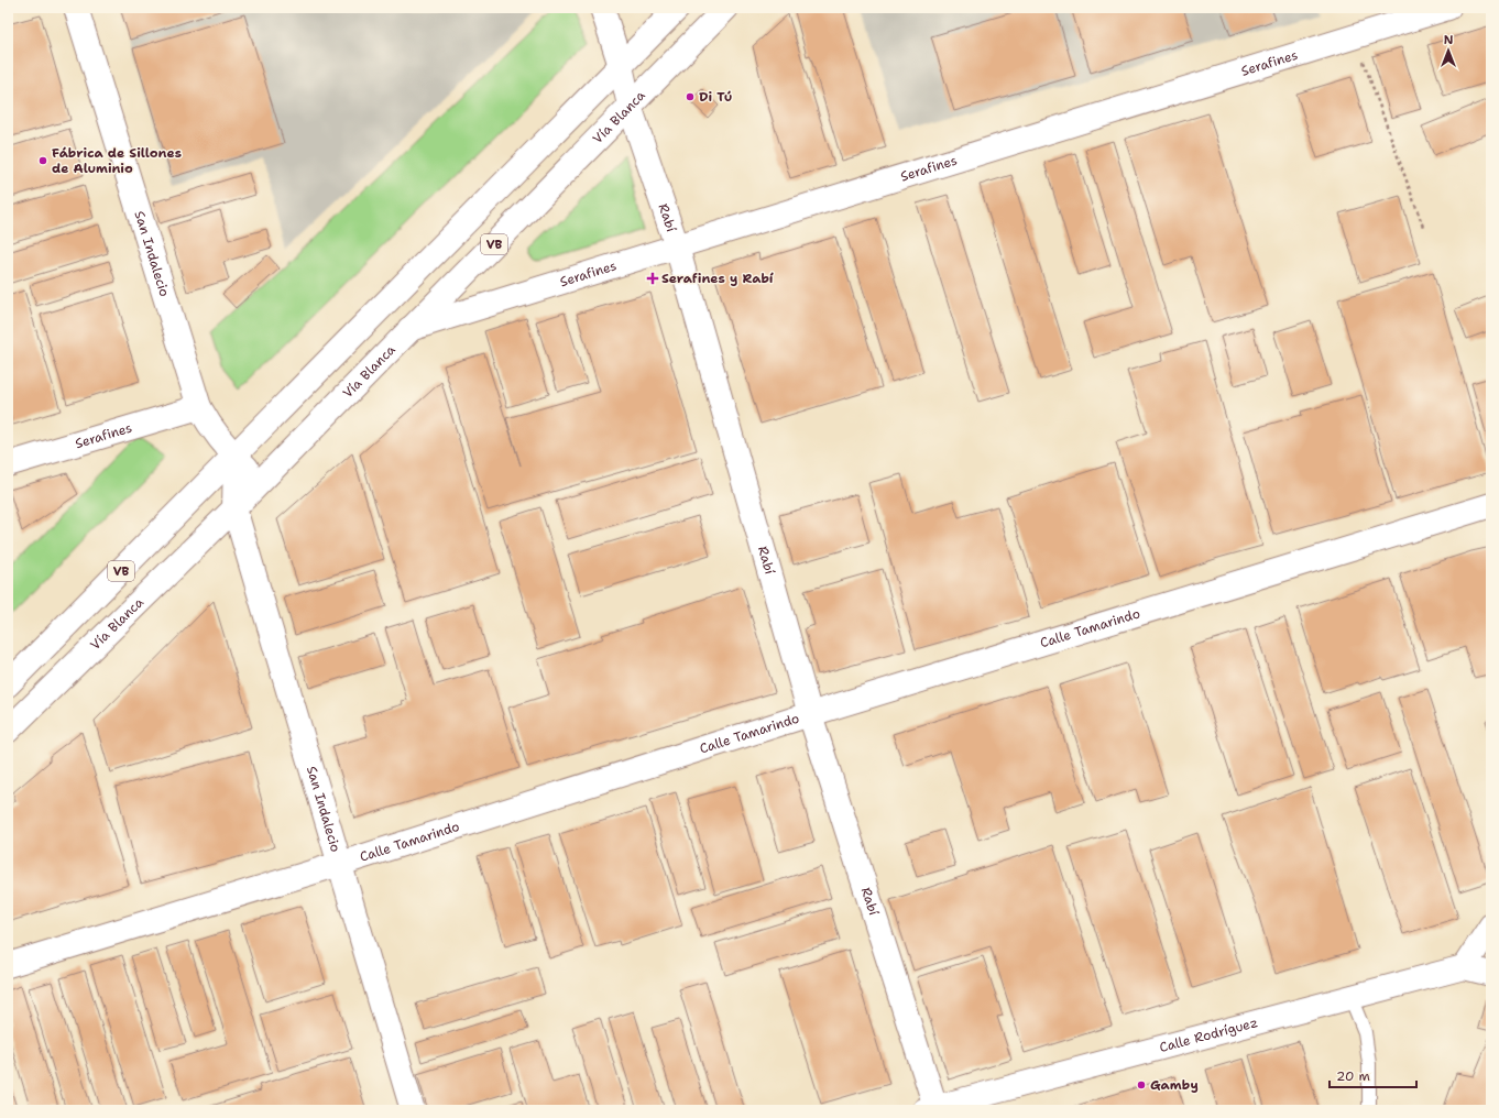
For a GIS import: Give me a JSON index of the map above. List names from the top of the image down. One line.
{"streets":{"street":["Serafines","Vía Blanca","Rabí","VB","San Indalecio","Calle Tamarindo","Calle Rodríguez"]},"crossings":[["Serafines","Vía Blanca"],["Serafines","Rabí"],["Serafines","San Indalecio"],["Vía Blanca","Rabí"],["Vía Blanca","San Indalecio"],["Rabí","VB"],["Rabí","Calle Tamarindo"],["Rabí","Calle Rodríguez"],["VB","San Indalecio"],["San Indalecio","Calle Tamarindo"]],"places":{"other":["Di Tú","Fábrica de Sillones de Aluminio","Gamby"],"health":["Serafines y Rabí"]},"scale_bar":"20 m","north":"top"}
